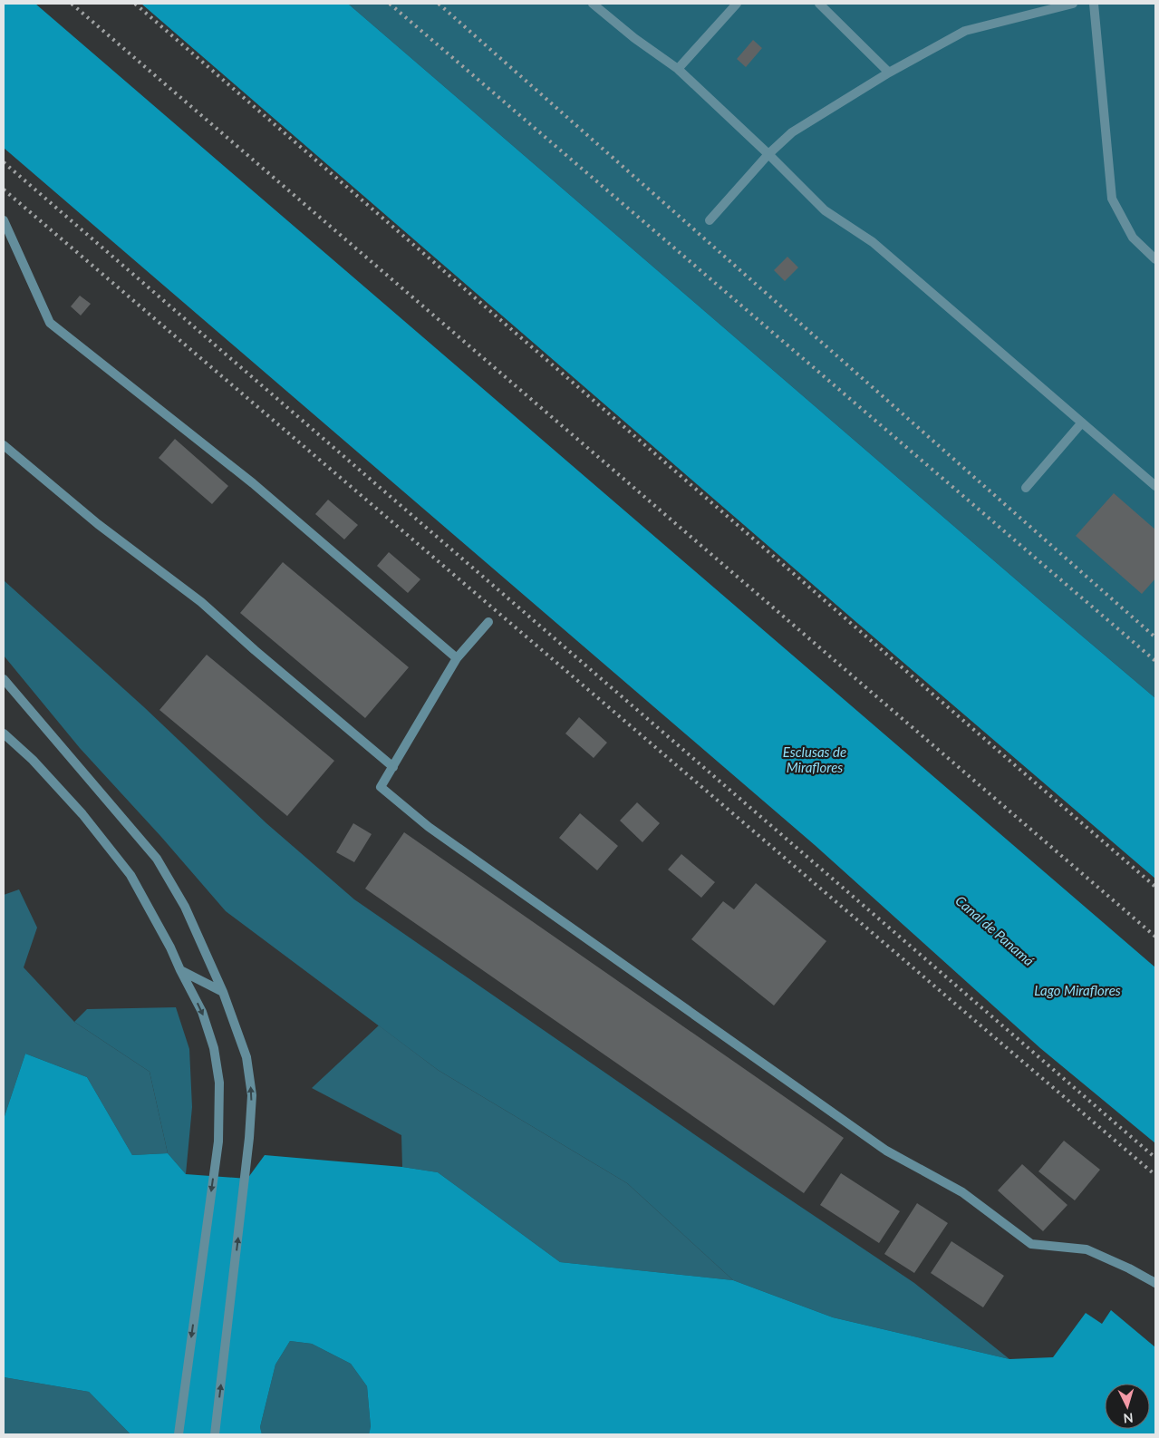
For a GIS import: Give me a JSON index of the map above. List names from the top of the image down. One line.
{"water":["Esclusas de Miraflores","Canal de Panamá","Lago Miraflores"],"north":"bottom"}
